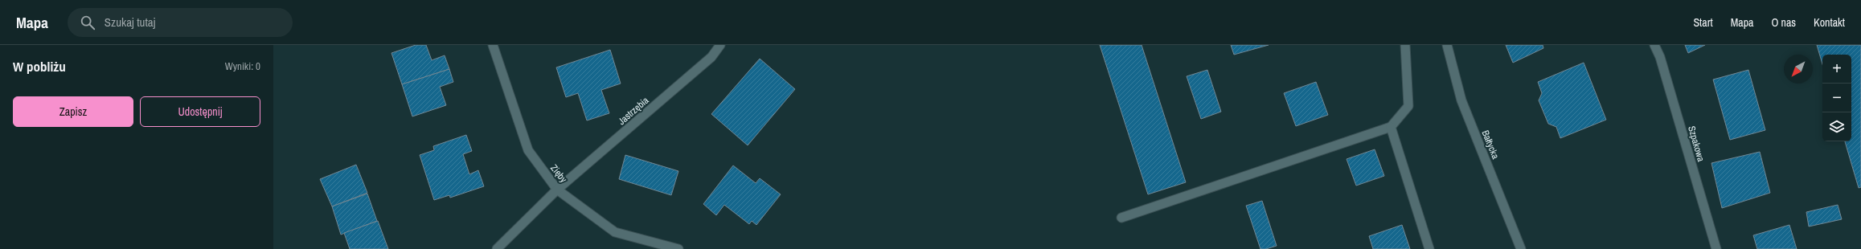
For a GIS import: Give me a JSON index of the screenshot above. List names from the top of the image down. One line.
{"streets":{"street":["Jastrzębia","Szpakowa","Bałtycka","Zięby"]},"crossings":[["Jastrzębia","Zięby"]],"north":"bottom left","page":{"header":"Mapa","search":"Szukaj tutaj","nav":["Start","Mapa","O nas","Kontakt"],"heading":["W pobliżu","Wyniki: 0"],"map_buttons":["+","−"],"buttons":["Zapisz","Udostępnij"]}}
